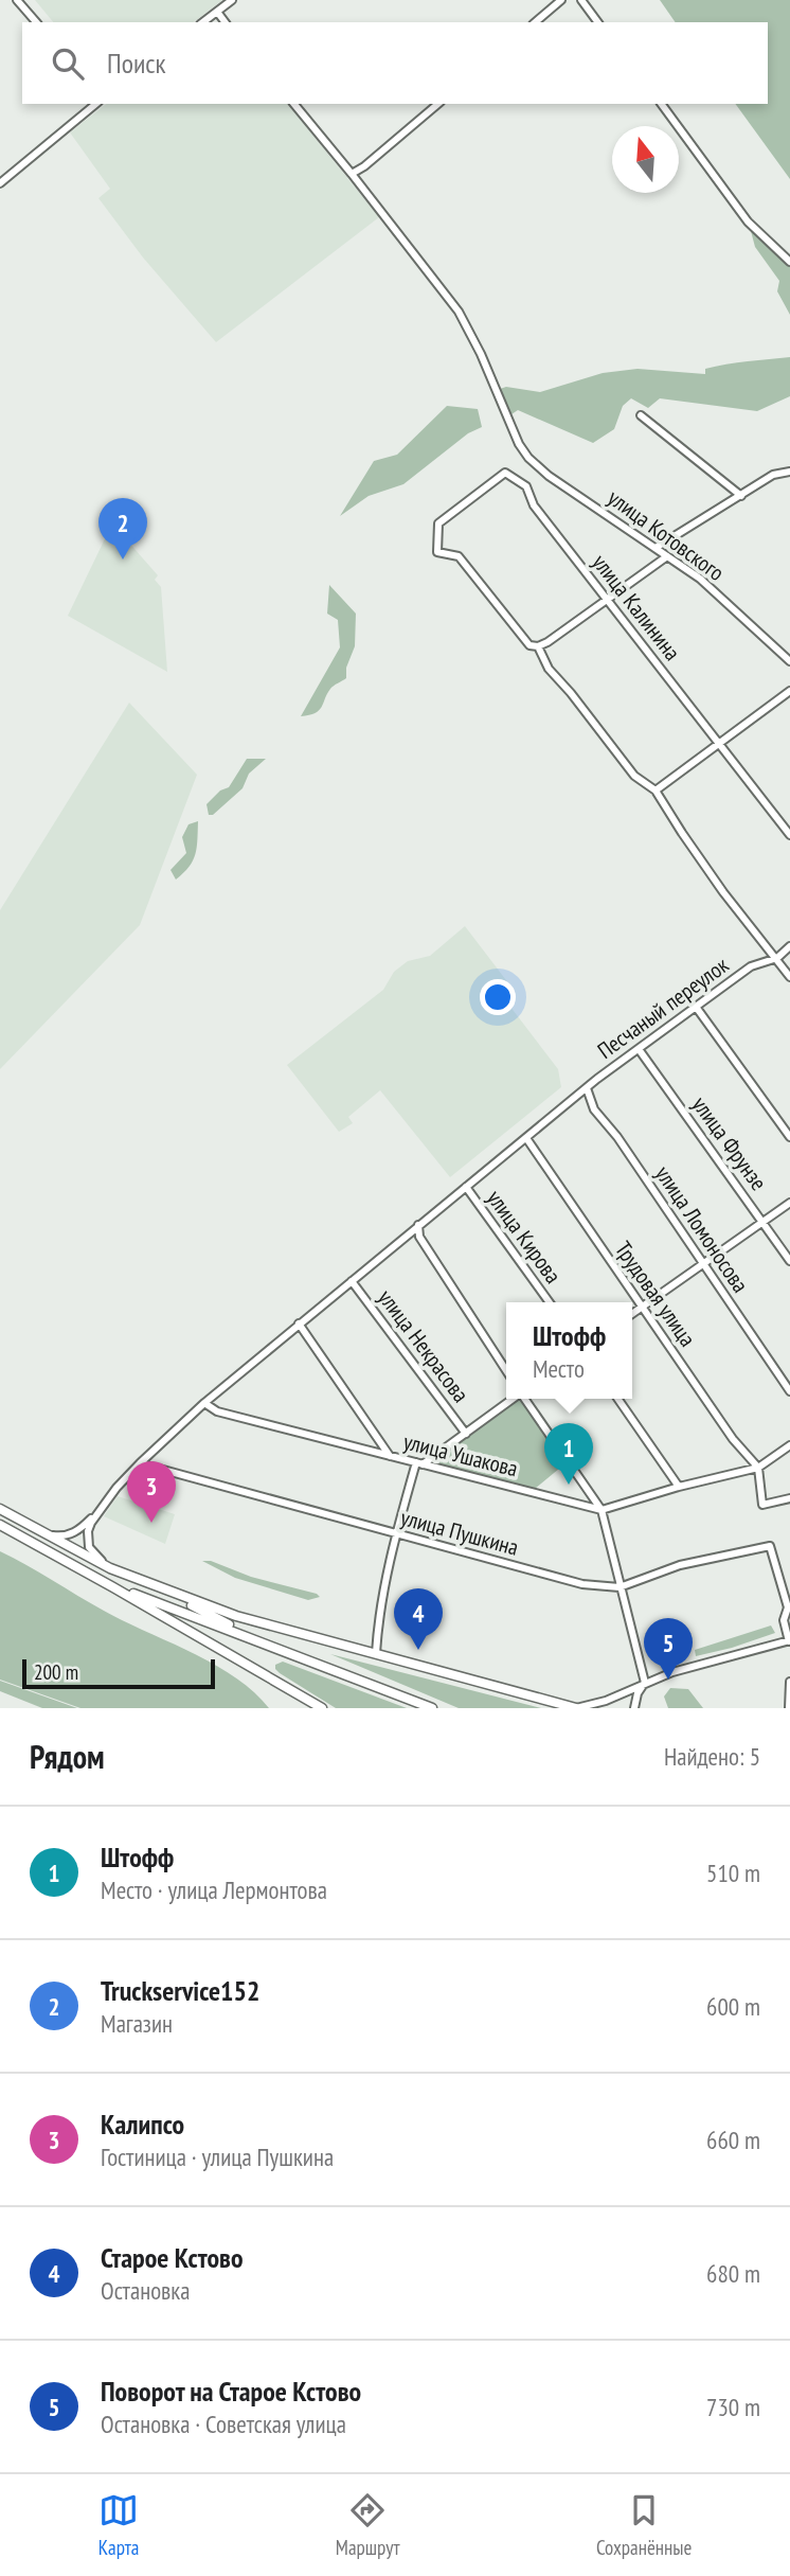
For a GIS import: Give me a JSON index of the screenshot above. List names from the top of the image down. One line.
{"streets":{"street":["улица Котовского","улица Калинина","Песчаный переулок","улица Фрунзе","улица Ломоносова","улица Кирова","Трудовая улица","улица Некрасова","улица Ушакова","улица Пушкина"]},"crossings":[["Песчаный переулок","улица Фрунзе"],["Песчаный переулок","улица Ломоносова"],["Песчаный переулок","улица Кирова"],["Песчаный переулок","Трудовая улица"],["Песчаный переулок","улица Некрасова"],["Песчаный переулок","улица Ушакова"],["Песчаный переулок","улица Пушкина"]],"scale_bar":"200 m","north":"top","page":{"search":"Поиск","pins":["2","1","3","4","5"],"popup":["Штофф","Место"],"scale":"200 m","heading":["Рядом","Найдено: 5"],"list":[{"mark":"1","name":"Штофф","note":"Место · улица Лермонтова","value":"510 m"},{"mark":"2","name":"Truckservice152","note":"Магазин","value":"600 m"},{"mark":"3","name":"Калипсо","note":"Гостиница · улица Пушкина","value":"660 m"},{"mark":"4","name":"Старое Кстово","note":"Остановка","value":"680 m"},{"mark":"5","name":"Поворот на Старое Кстово","note":"Остановка · Советская улица","value":"730 m"}],"nav":["Карта","Маршрут","Сохранённые"]}}
